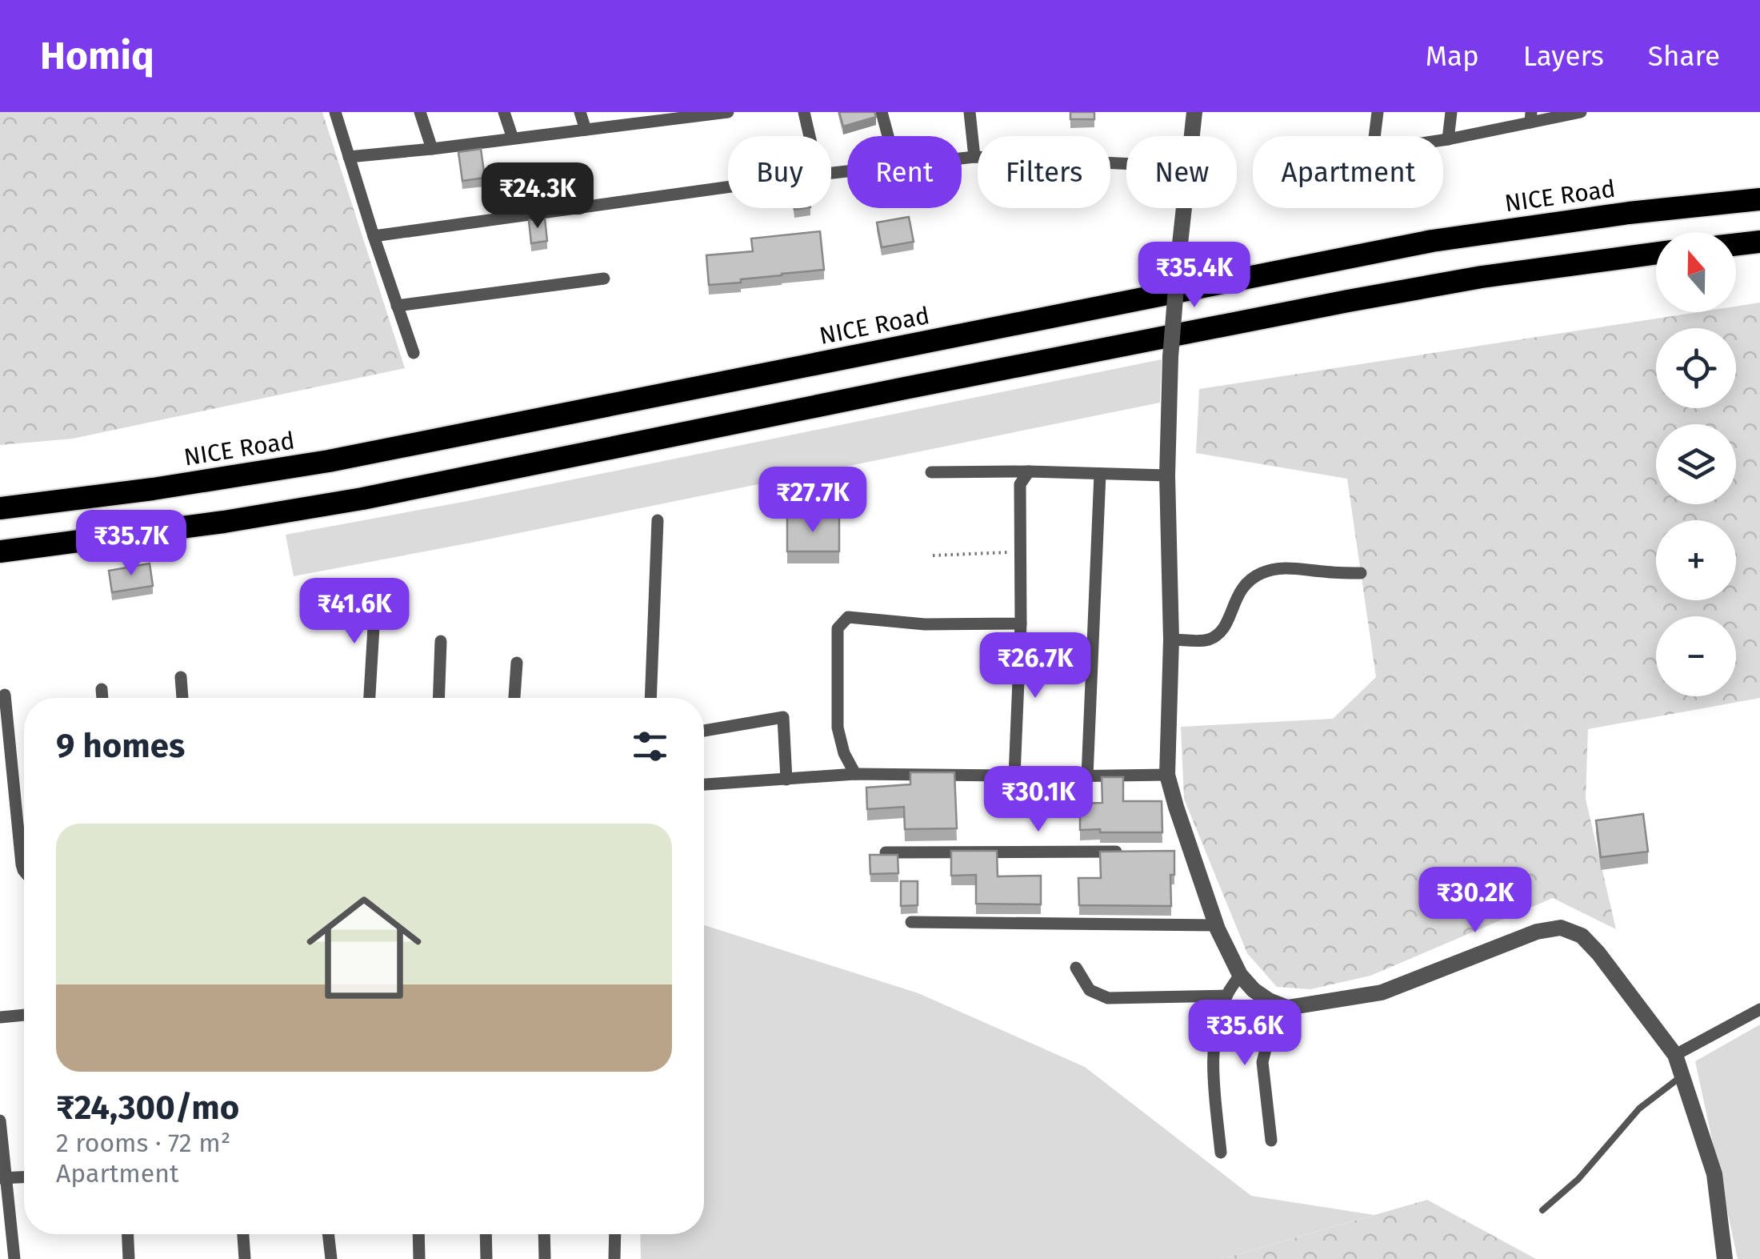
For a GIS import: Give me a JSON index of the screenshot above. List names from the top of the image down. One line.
{"streets":{"highway":["NICE Road"]},"north":"top","page":{"header":"Homiq","nav":["Map","Layers","Share"],"chip":["Buy","Rent","Filters","New","Apartment"],"price":["₹24.3K","₹35.4K","₹27.7K","₹35.7K","₹41.6K","₹26.7K","₹30.1K","₹30.2K","₹35.6K"],"map_buttons":["+","−"],"heading":"9 homes","list":[{"name":"₹24,300/mo","note":"2 rooms · 72 m² · Apartment"}]}}
